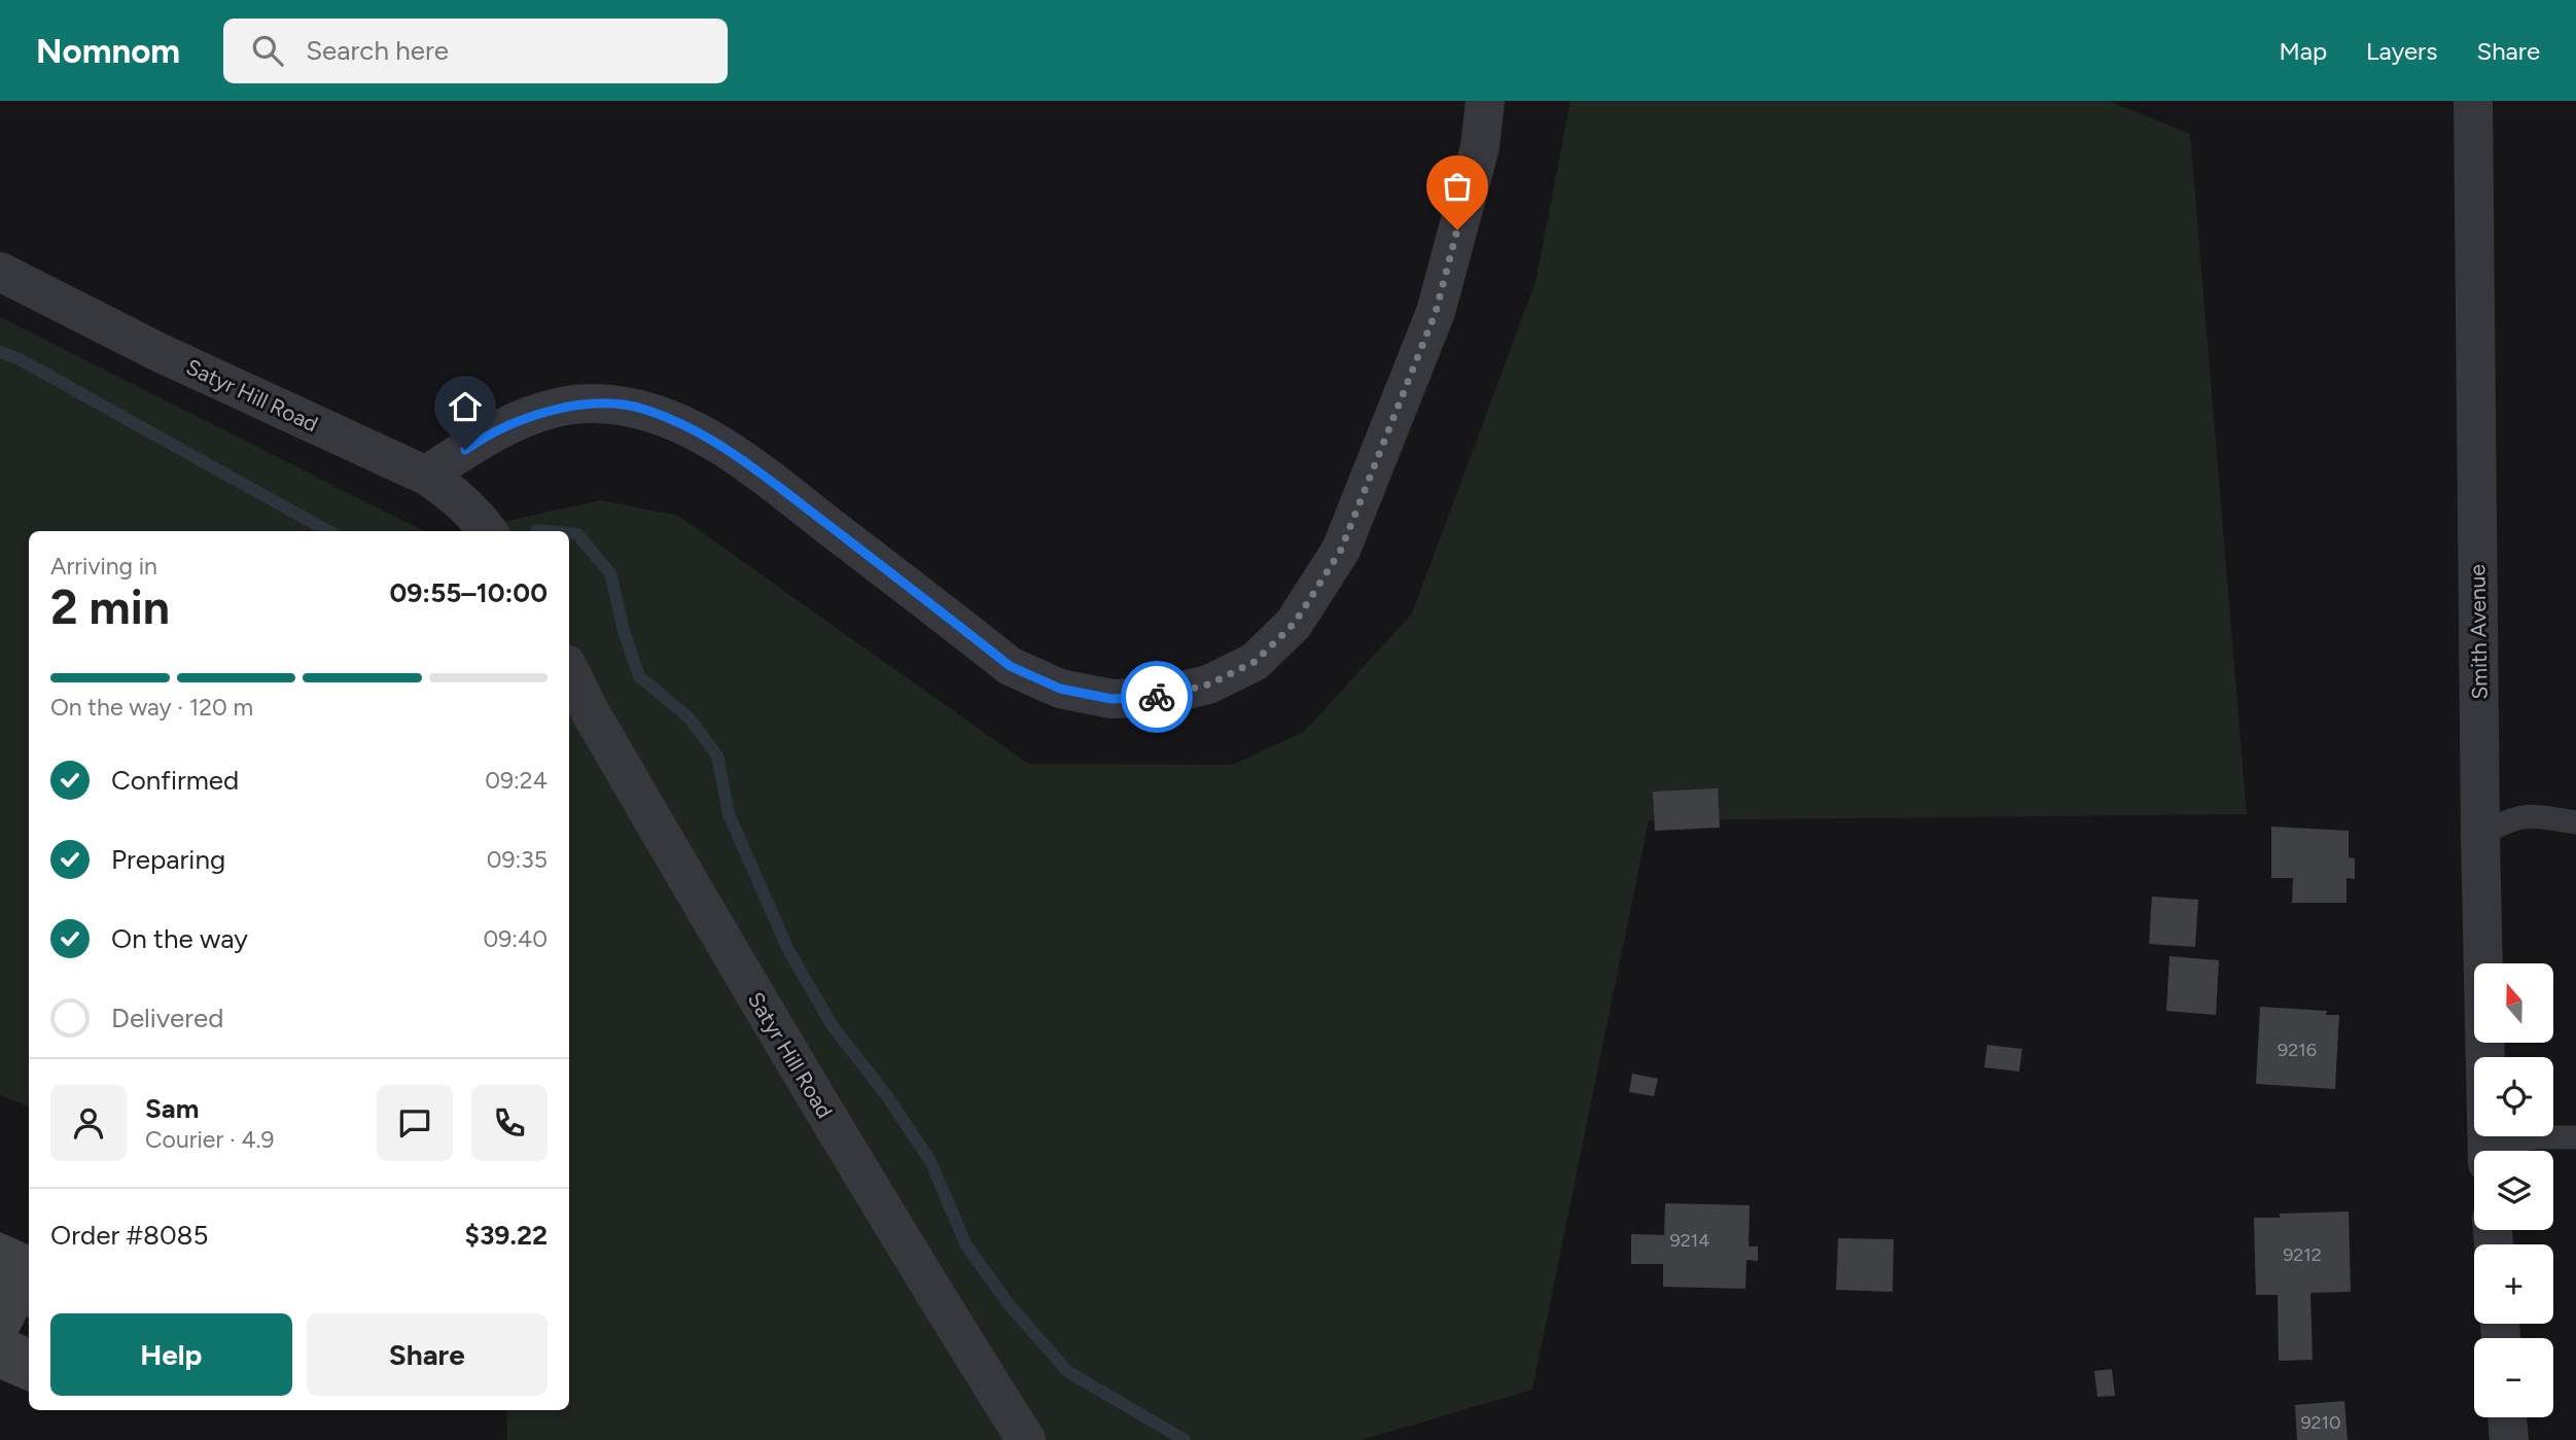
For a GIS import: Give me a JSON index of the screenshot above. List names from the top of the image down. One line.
{"streets":{"street":["Satyr Hill Road","Smith Avenue"]},"house_numbers":["9216","9214","9212","9210"],"north":"top","page":{"header":"Nomnom","search":"Search here","nav":["Map","Layers","Share"],"heading":["2 min","Arriving in","09:55–10:00"],"panel":["Sam","Courier · 4.9","Order #8085","$39.22"],"bar":"On the way · 120 m","list":[["Confirmed","09:24"],["Preparing","09:35"],["On the way","09:40"],"Delivered"],"map_buttons":["+","−"],"buttons":["Help","Share"]}}
